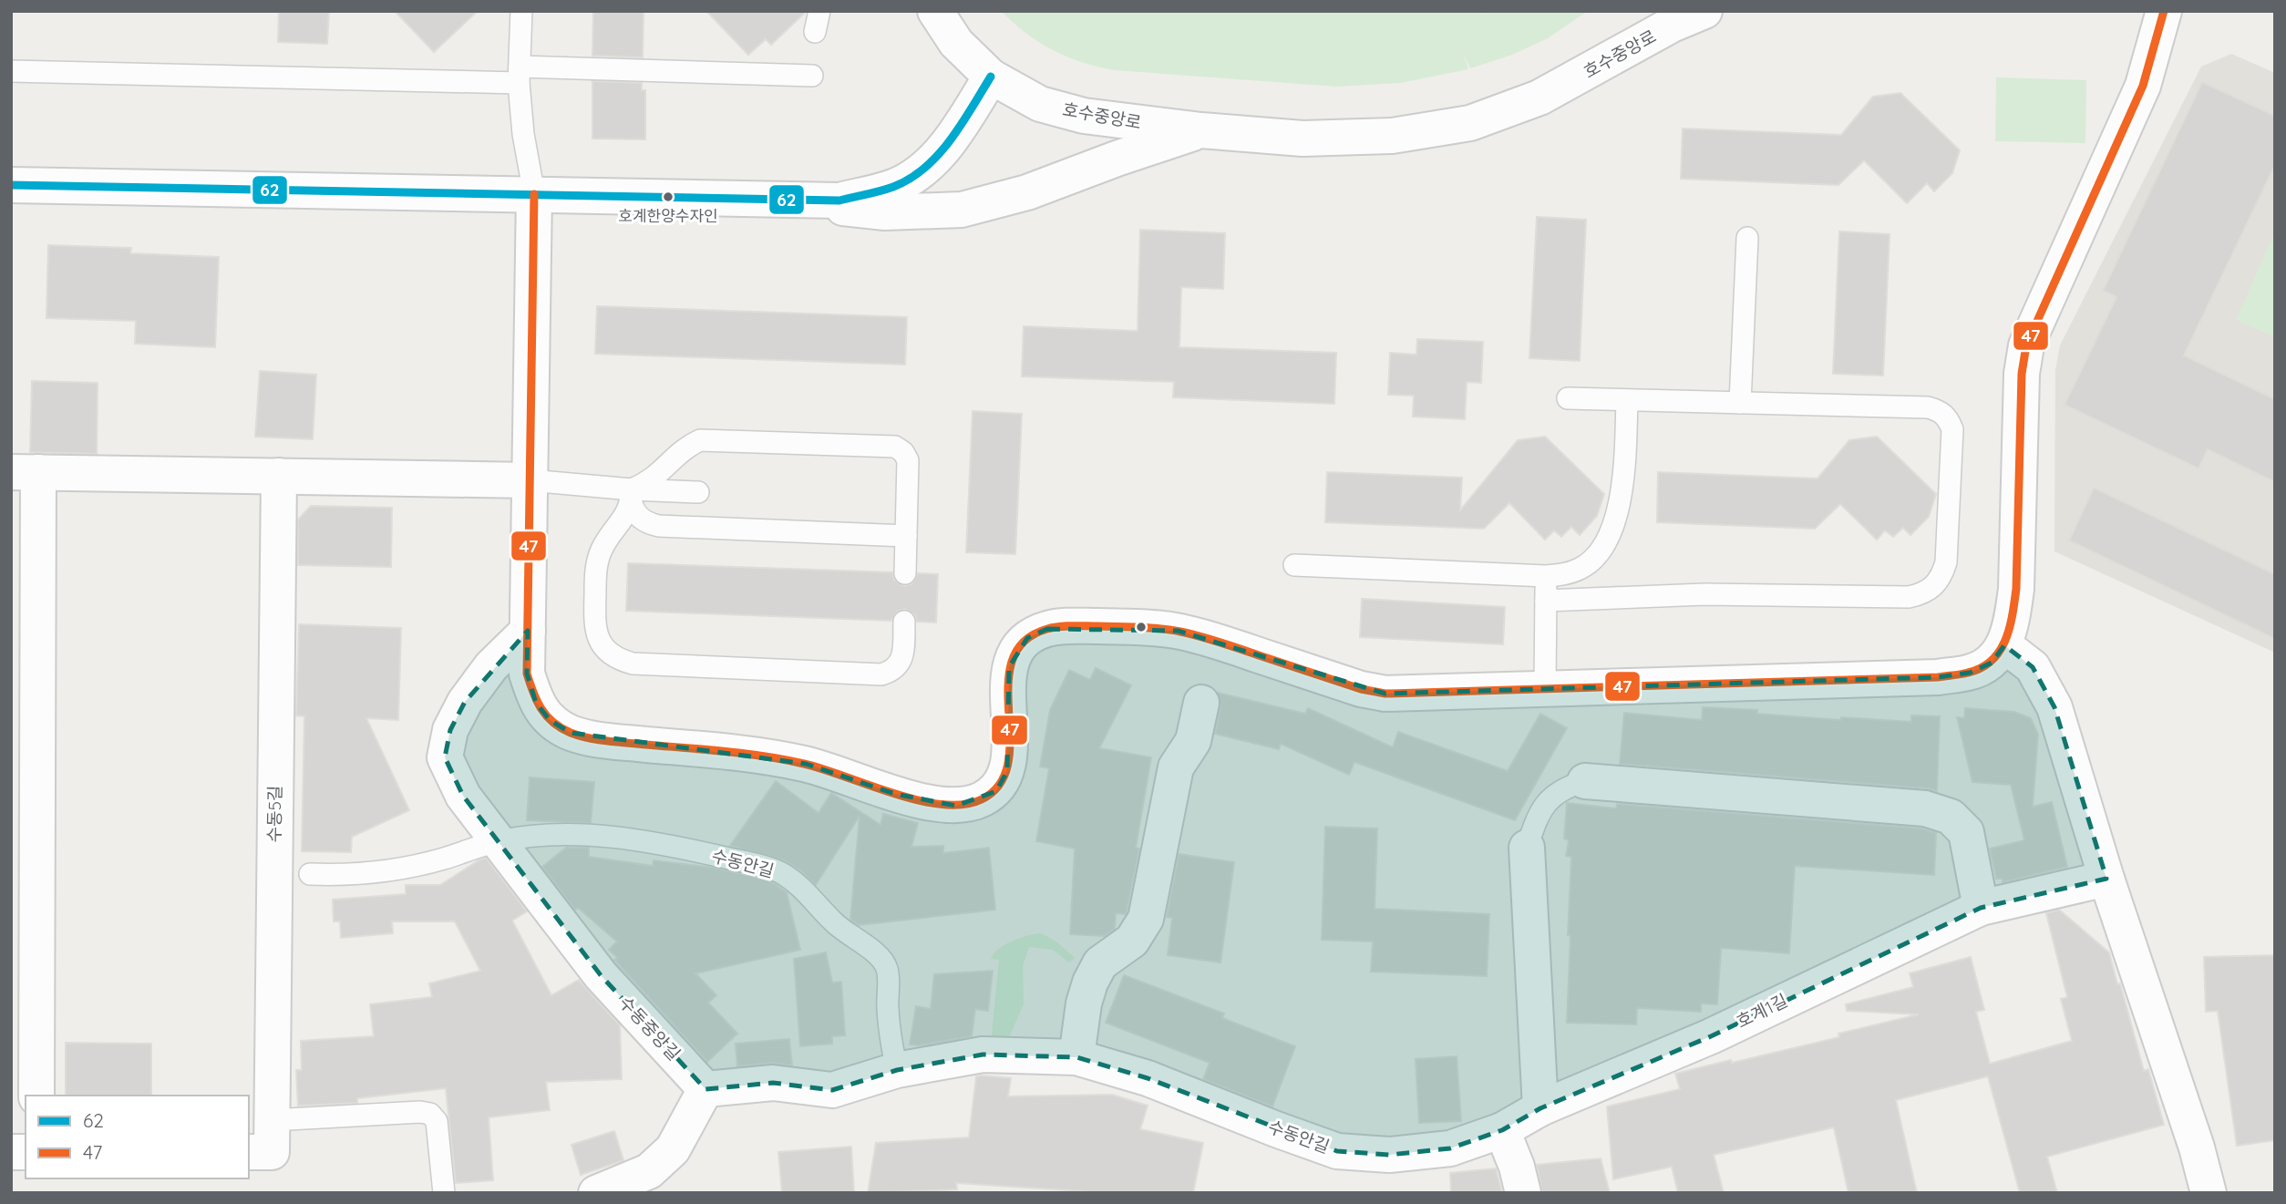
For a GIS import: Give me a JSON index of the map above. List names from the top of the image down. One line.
{"streets":{"street":["호수중앙로","수동5길","수동안길","호계1길","수동중앙길"]},"crossings":[["수동안길","호계1길"],["수동안길","수동중앙길"]],"places":["호계한양수자인"],"lines":["transit line 47","transit line 62"],"legend":["62","47"]}
